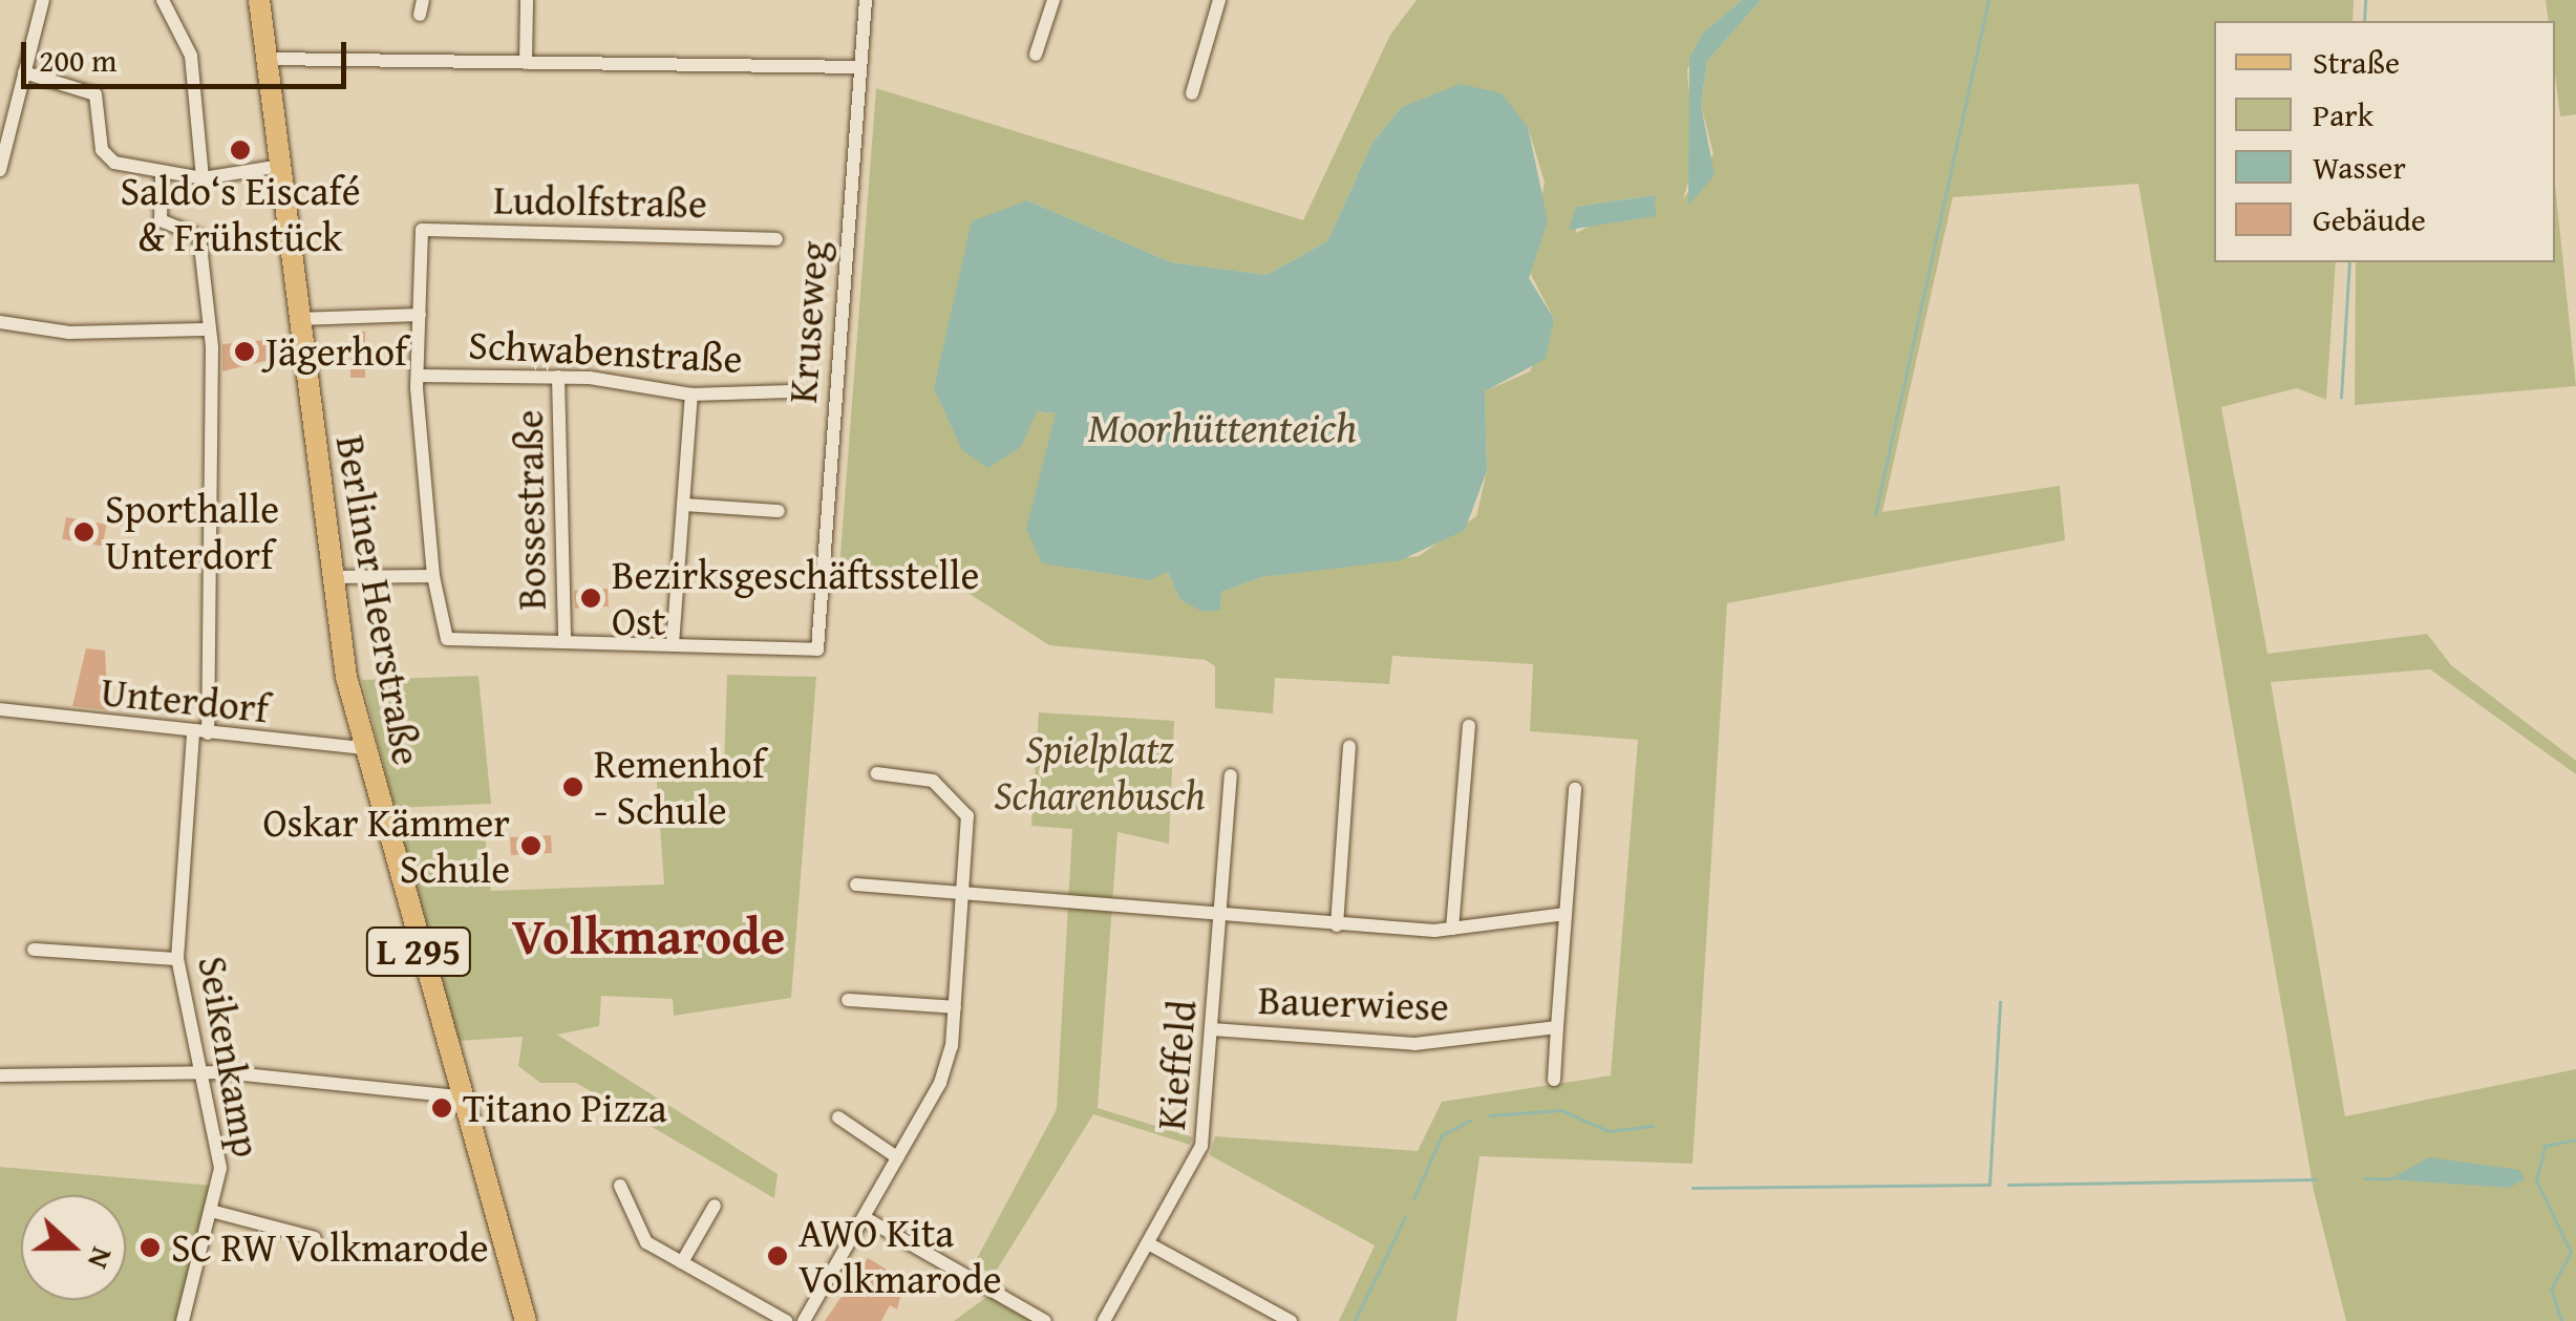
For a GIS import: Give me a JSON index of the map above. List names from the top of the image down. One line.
{"streets":{"main road":["Berliner Heerstraße","L 295"],"street":["Ludolfstraße","Kruseweg","Schwabenstraße","Bossestraße","Unterdorf","Bauerwiese","Seikenkamp","Kieffeld"]},"crossings":[["Schwabenstraße","Bossestraße"],["Berliner Heerstraße","Unterdorf"],["Unterdorf","Seikenkamp"],["Bauerwiese","Kieffeld"]],"districts":["Volkmarode"],"water":["Moorhüttenteich"],"parks":["Spielplatz Scharenbusch"],"places":["Saldo‘s Eiscafé & Frühstück","Jägerhof","Sporthalle Unterdorf","Bezirksgeschäftsstelle Ost","Remenhof - Schule","Oskar Kämmer Schule","Titano Pizza","SC RW Volkmarode","AWO Kita Volkmarode"],"legend":["Straße","Park","Wasser","Gebäude"],"scale_bar":"200 m","north":"right"}
